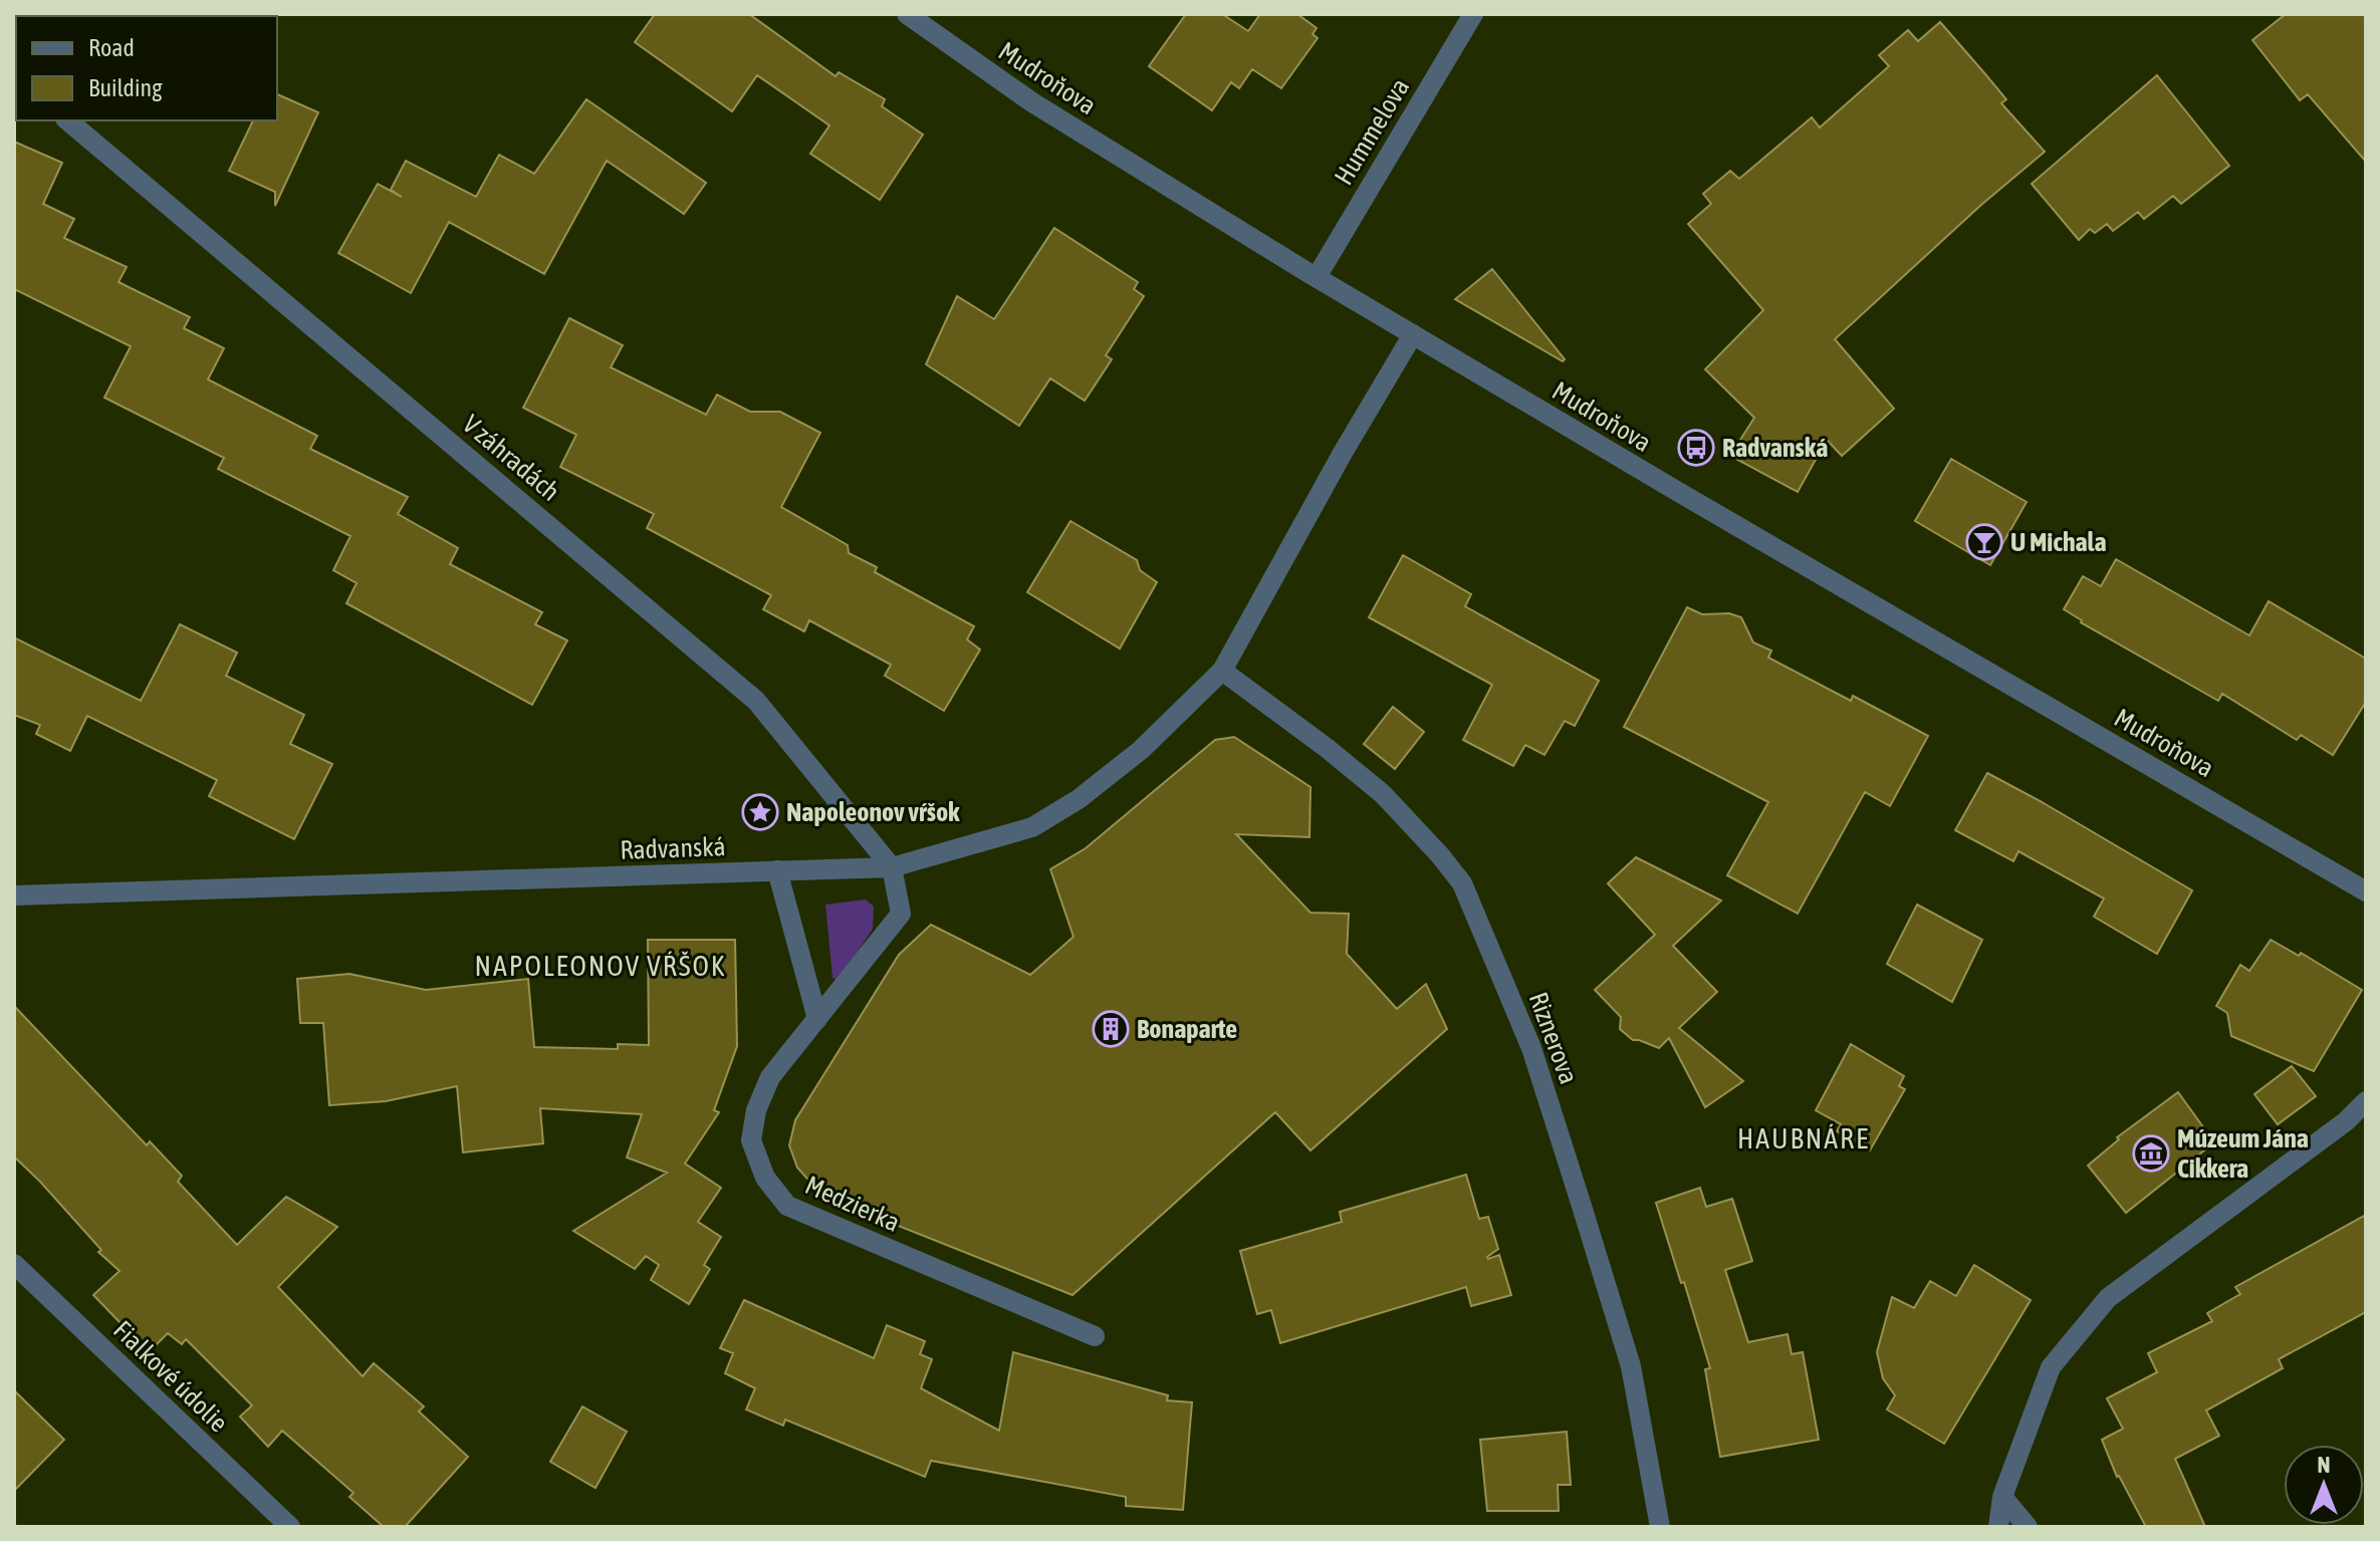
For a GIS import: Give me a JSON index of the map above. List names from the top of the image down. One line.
{"streets":{"street":["Mudroňova","Hummelova","V záhradách","Radvanská","Riznerova","Medzierka","Fialkové údolie"]},"crossings":[["Mudroňova","Hummelova"],["Mudroňova","Radvanská"],["V záhradách","Radvanská"],["V záhradách","Medzierka"],["Radvanská","Riznerova"],["Radvanská","Medzierka"]],"districts":["NAPOLEONOV VŔŠOK","HAUBNÁRE"],"places":{"bus stop":["Radvanská"],"bar":["U Michala"],"place":["Napoleonov vŕšok"],"building":["Bonaparte"],"museum":["Múzeum Jána Cikkera"]},"legend":["Road","Building"],"north":"top"}
